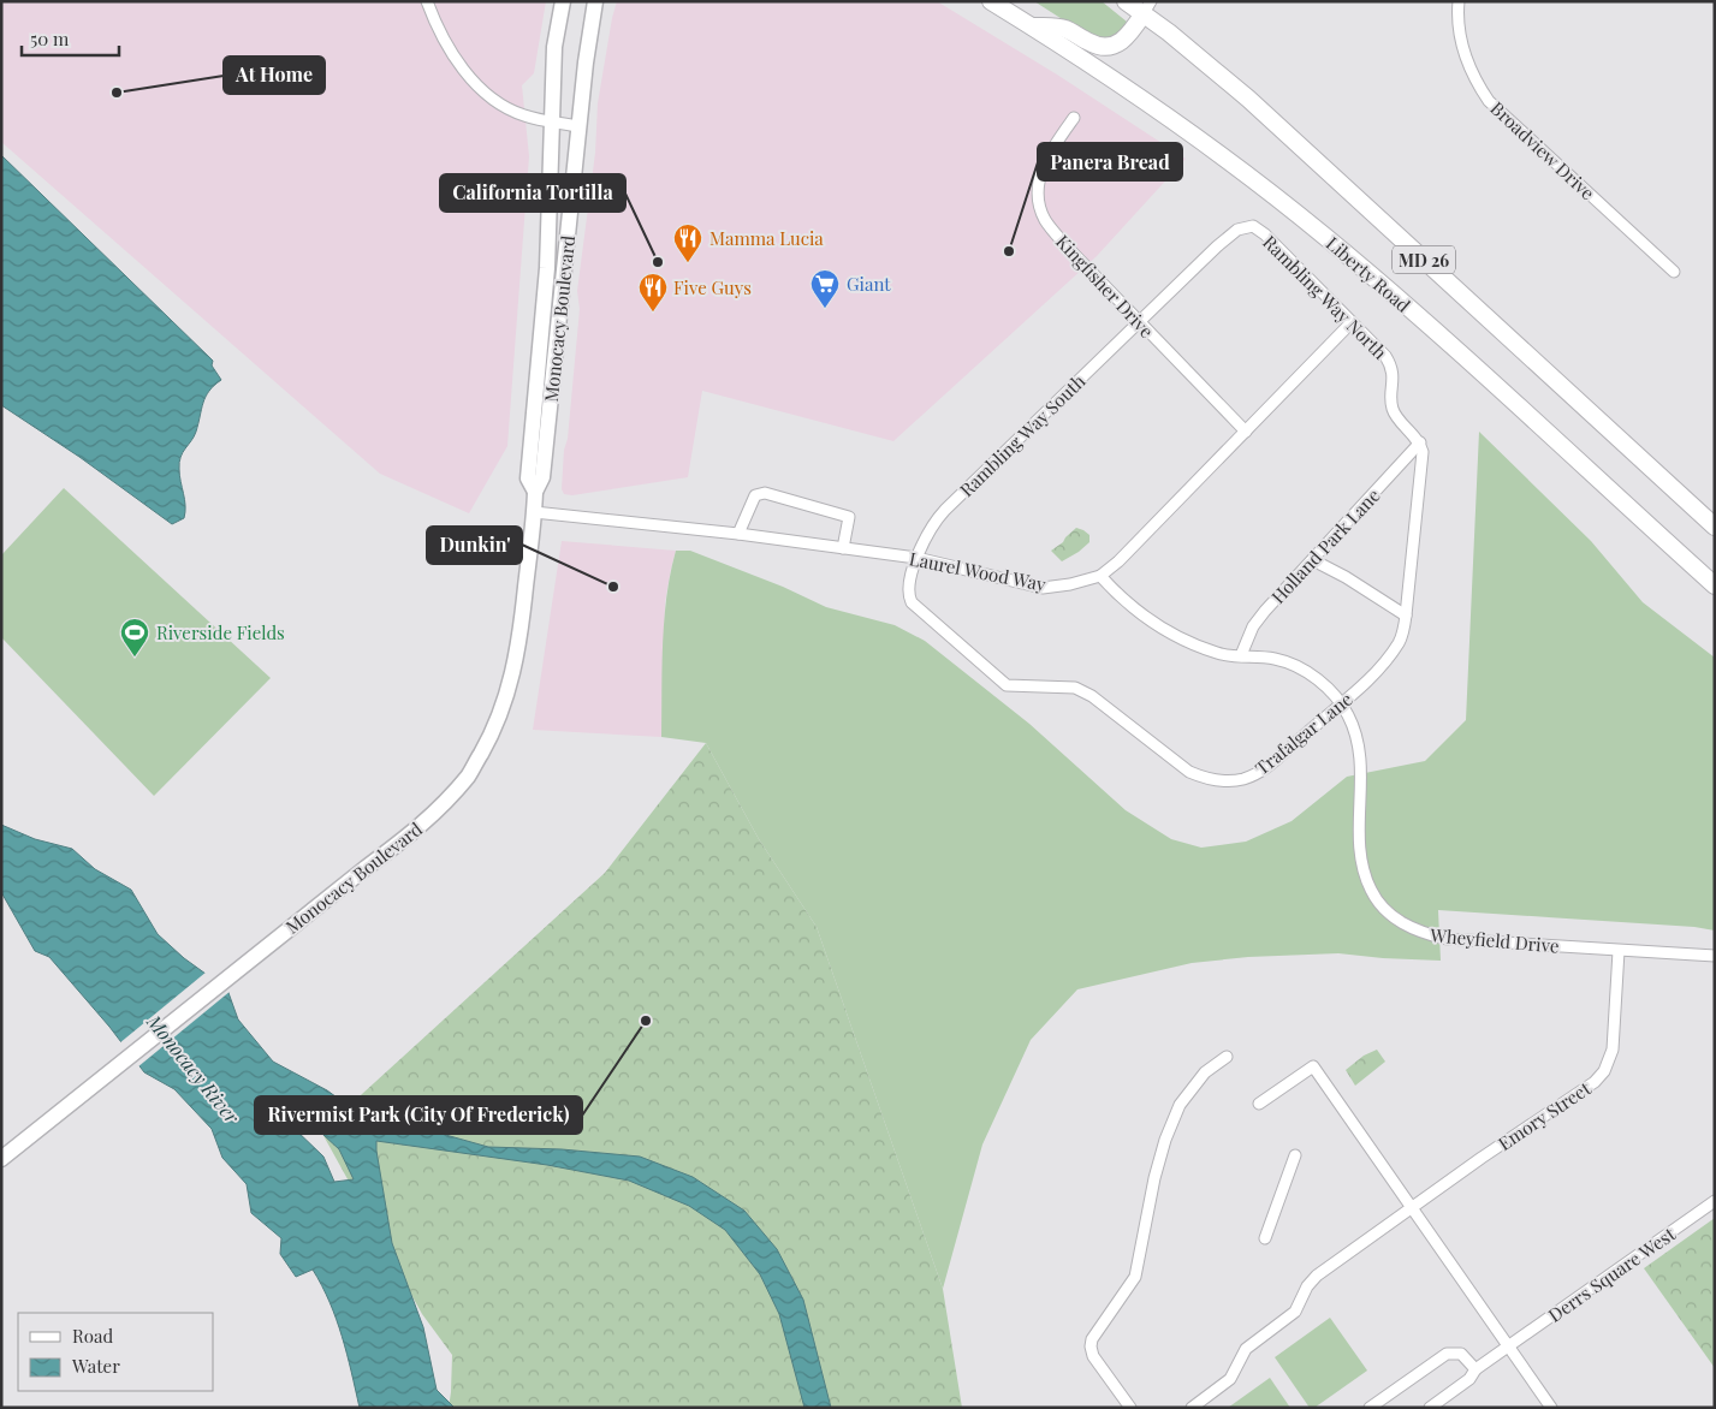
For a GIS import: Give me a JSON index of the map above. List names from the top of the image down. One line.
{"streets":{"main road":["MD 26","Liberty Road","Monocacy Boulevard"],"street":["Broadview Drive","Kingfisher Drive","Rambling Way North","Rambling Way South","Holland Park Lane","Laurel Wood Way","Trafalgar Lane","Wheyfield Drive","Emory Street","Derrs Square West"]},"crossings":[["Kingfisher Drive","Rambling Way North"],["Kingfisher Drive","Rambling Way South"],["Kingfisher Drive","Laurel Wood Way"],["Rambling Way North","Rambling Way South"],["Rambling Way North","Holland Park Lane"],["Rambling Way North","Laurel Wood Way"],["Rambling Way North","Trafalgar Lane"],["Monocacy Boulevard","Laurel Wood Way"],["Rambling Way South","Laurel Wood Way"],["Rambling Way South","Trafalgar Lane"],["Holland Park Lane","Trafalgar Lane"],["Holland Park Lane","Wheyfield Drive"],["Laurel Wood Way","Trafalgar Lane"],["Laurel Wood Way","Wheyfield Drive"],["Trafalgar Lane","Wheyfield Drive"],["Wheyfield Drive","Emory Street"]],"water":["Monocacy River"],"places":{"other":["At Home","Panera Bread","California Tortilla","Dunkin'","Rivermist Park (City Of Frederick)"],"restaurant":["Mamma Lucia","Five Guys"],"supermarket":["Giant"],"sports":["Riverside Fields"]},"legend":["Road","Water"],"scale_bar":"50 m"}
